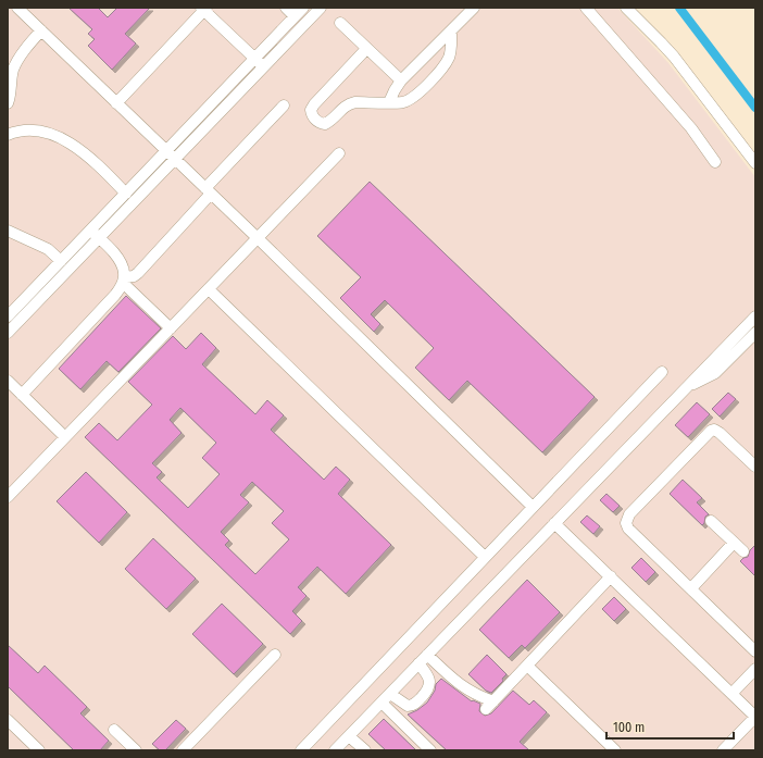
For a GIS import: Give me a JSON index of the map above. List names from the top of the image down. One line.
{"scale_bar":"100 m"}
